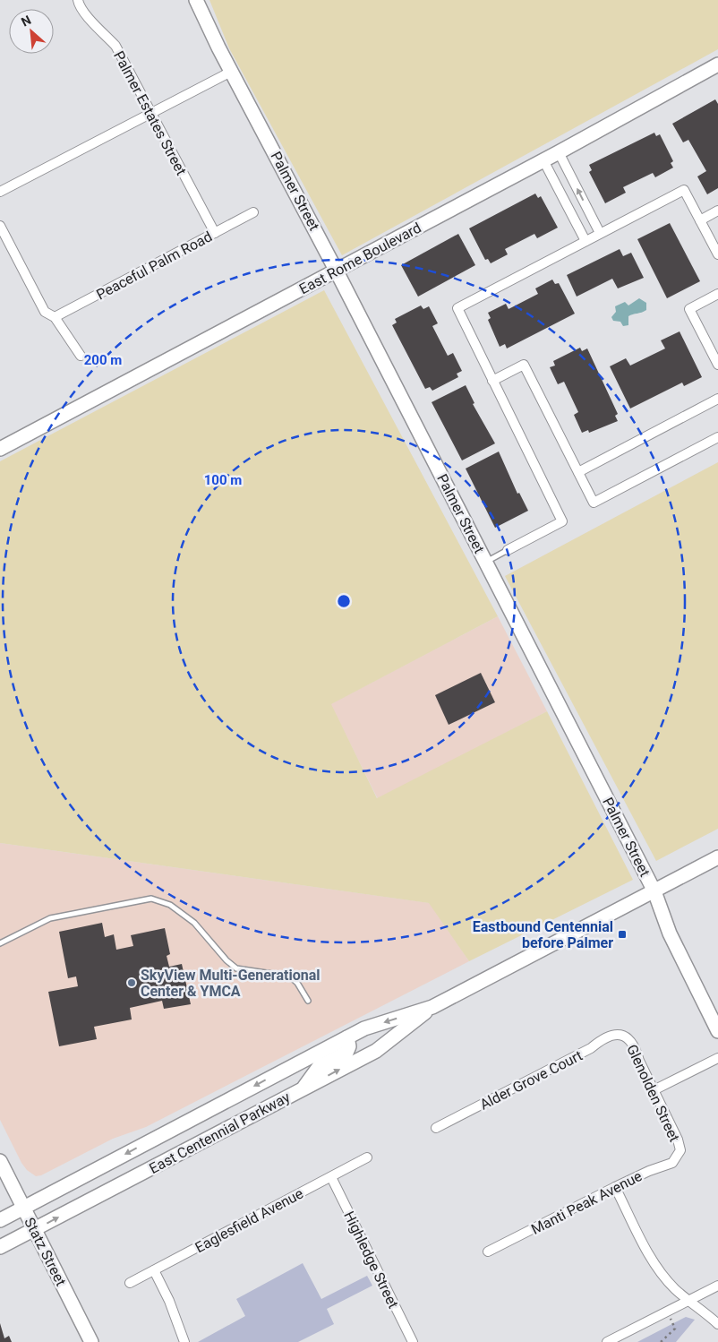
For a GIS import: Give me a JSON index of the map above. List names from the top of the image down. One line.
{"streets":{"street":["Palmer Estates Street","Palmer Street","East Rome Boulevard","Peaceful Palm Road","Alder Grove Court","Glenolden Street","East Centennial Parkway","Manti Peak Avenue","Eaglesfield Avenue","Statz Street","Highledge Street"]},"crossings":[["Palmer Estates Street","Peaceful Palm Road"],["Palmer Street","East Rome Boulevard"],["Palmer Street","East Centennial Parkway"],["Alder Grove Court","Glenolden Street"],["Glenolden Street","Manti Peak Avenue"],["East Centennial Parkway","Statz Street"],["Eaglesfield Avenue","Highledge Street"]],"places":{"transit":["Eastbound Centennial before Palmer"],"other":["SkyView Multi-Generational Center & YMCA"]},"north":"top left","rings":["200 m","100 m"]}
